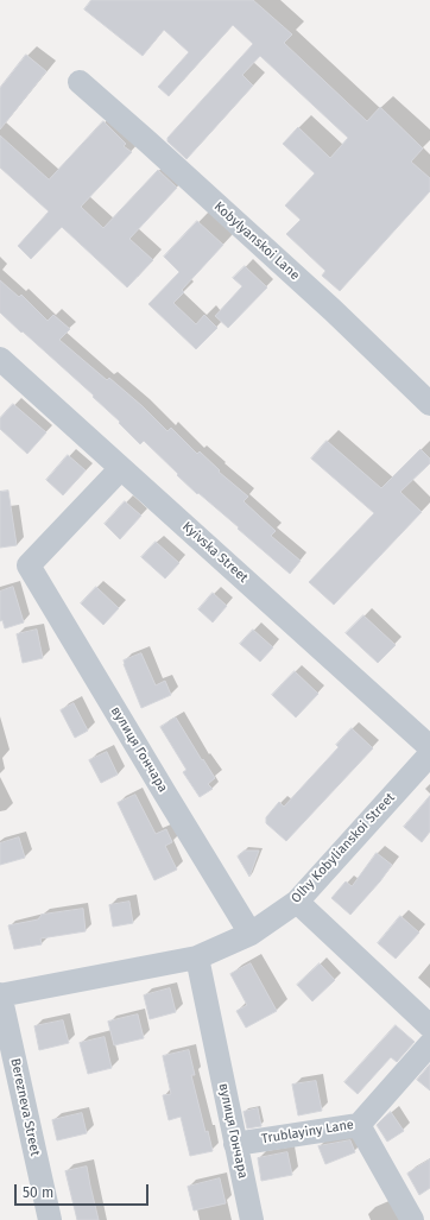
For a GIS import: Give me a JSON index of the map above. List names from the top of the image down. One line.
{"streets":{"street":["Kobylyanskoi Lane","Kyivska Street","вулиця Гончара","Olhy Kobylianskoi Street","Berezneva Street","Trublayiny Lane"]},"crossings":[["Kyivska Street","вулиця Гончара"],["вулиця Гончара","Olhy Kobylianskoi Street"],["вулиця Гончара","Trublayiny Lane"],["Olhy Kobylianskoi Street","Berezneva Street"]],"scale_bar":"50 m"}
